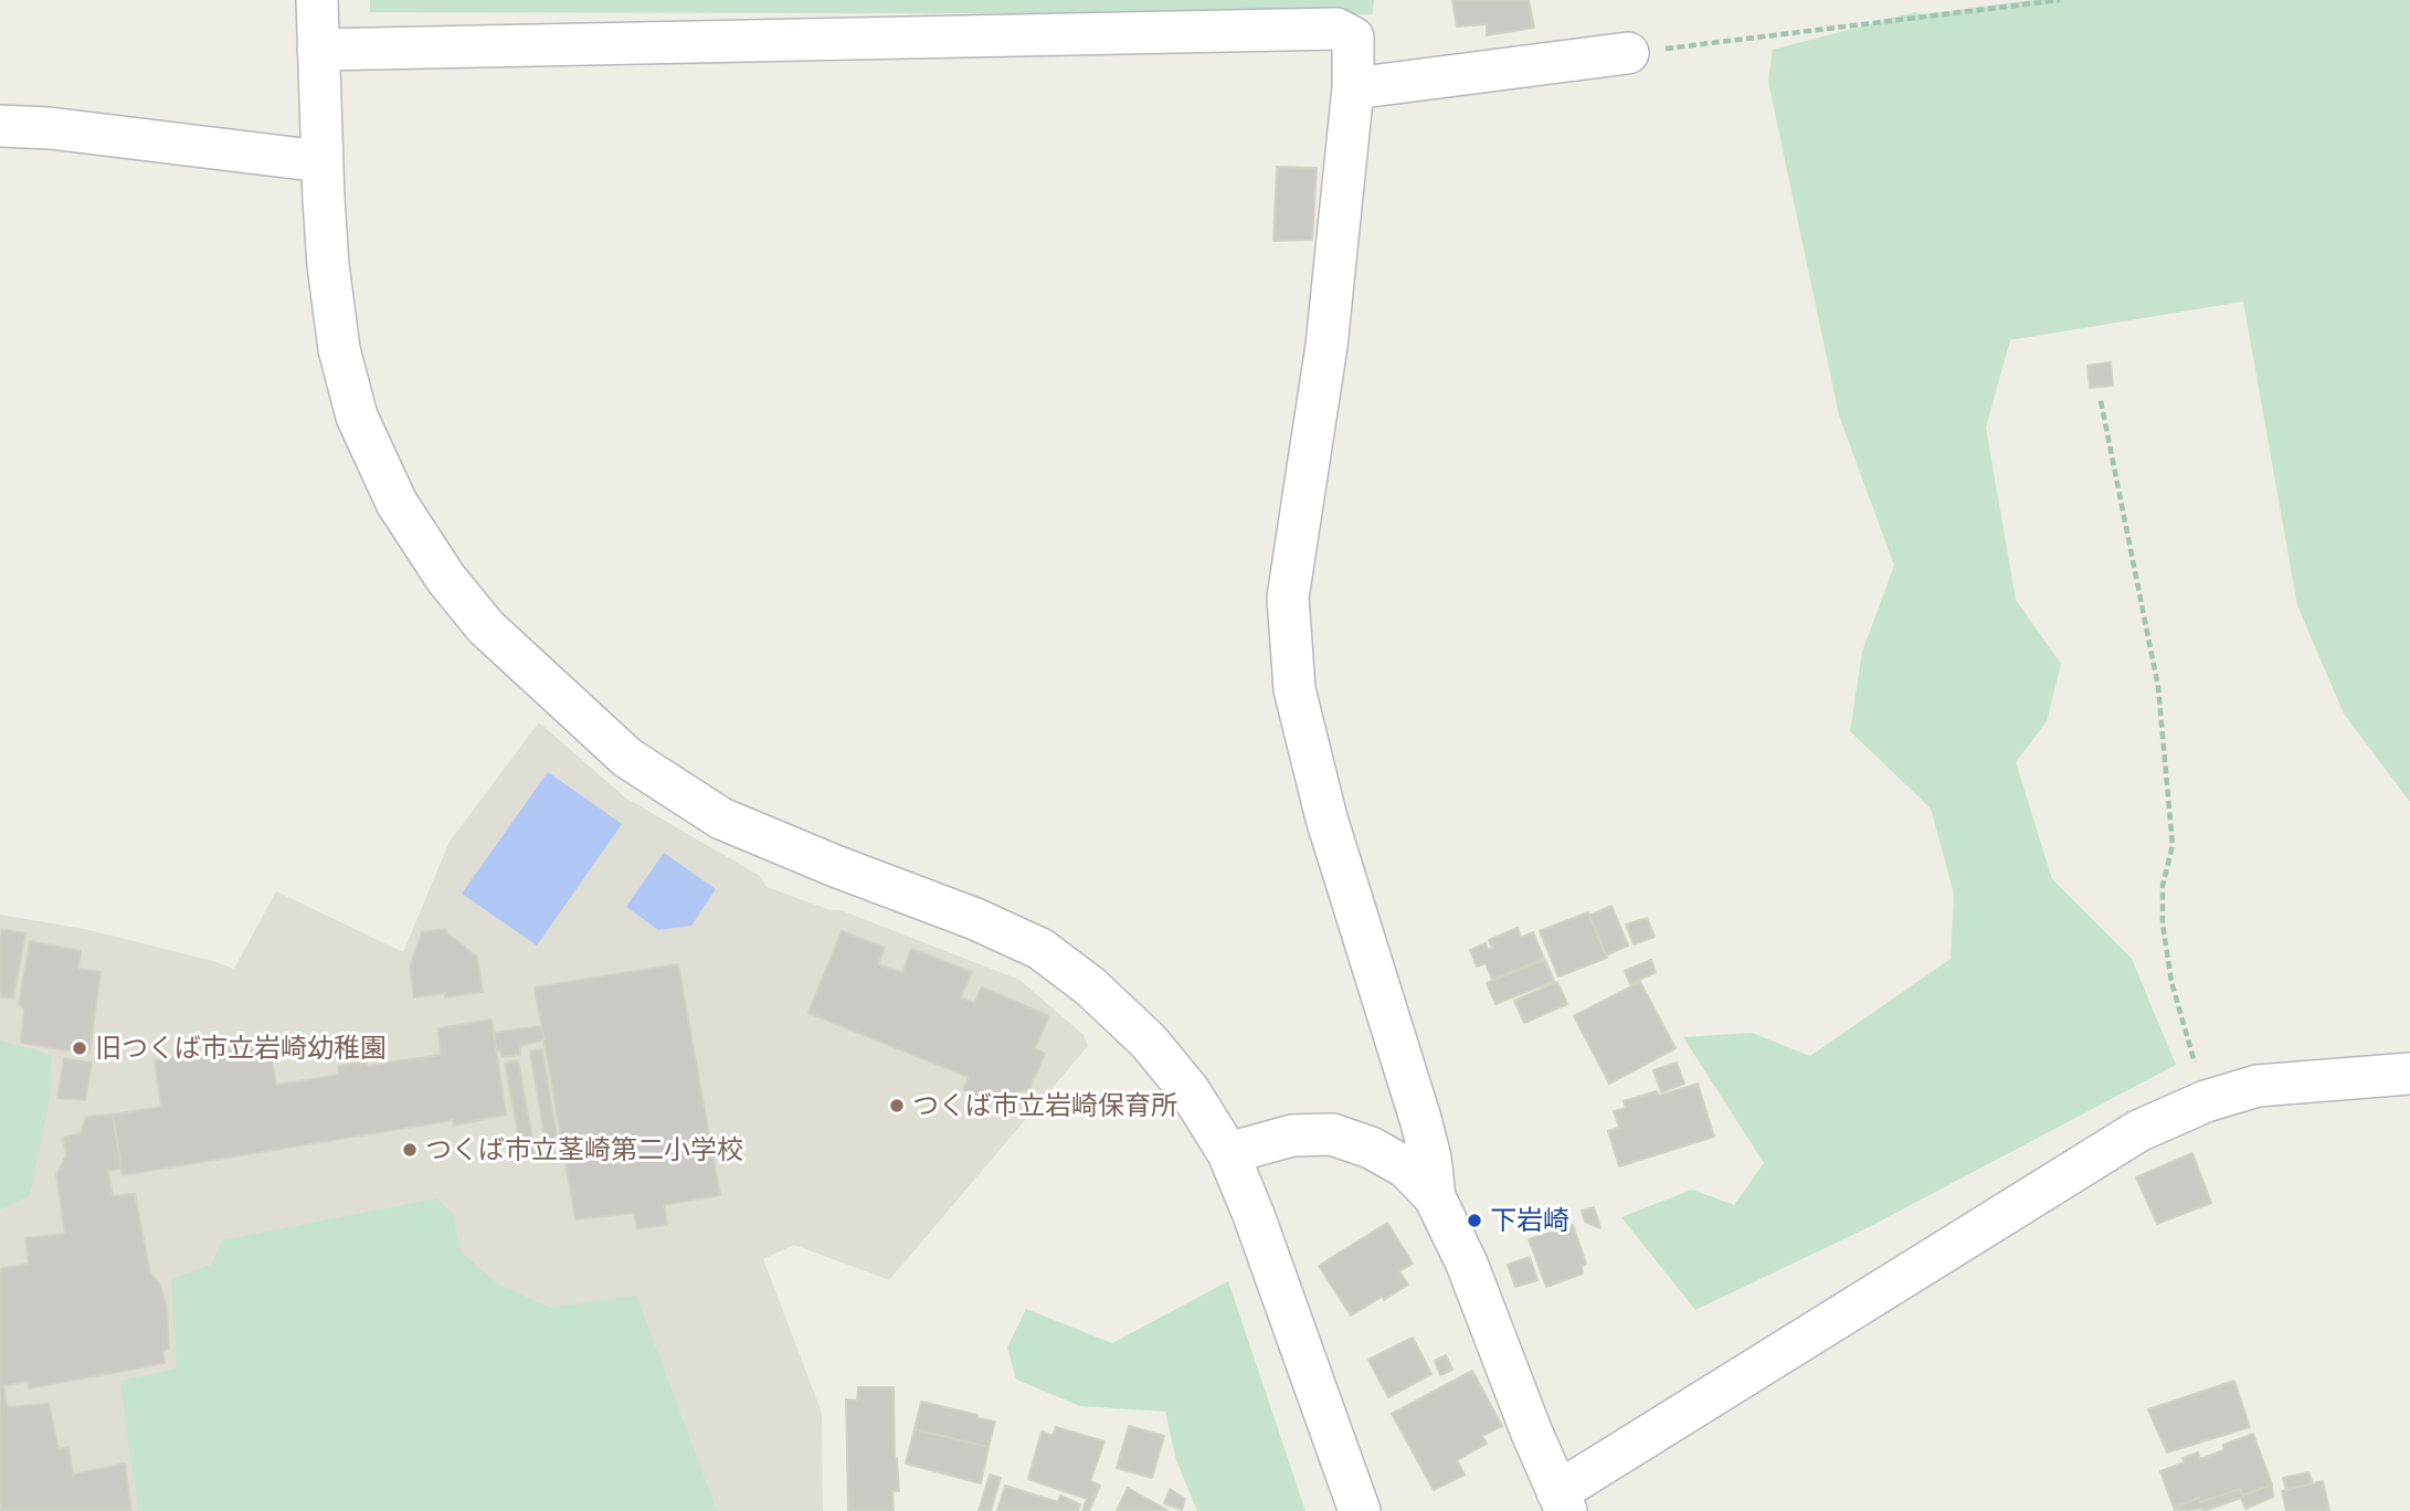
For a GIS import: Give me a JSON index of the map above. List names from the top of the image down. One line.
{"places":["旧つくば市立岩崎幼稚園","つくば市立岩崎保育所","つくば市立茎崎第二小学校","下岩崎"]}
